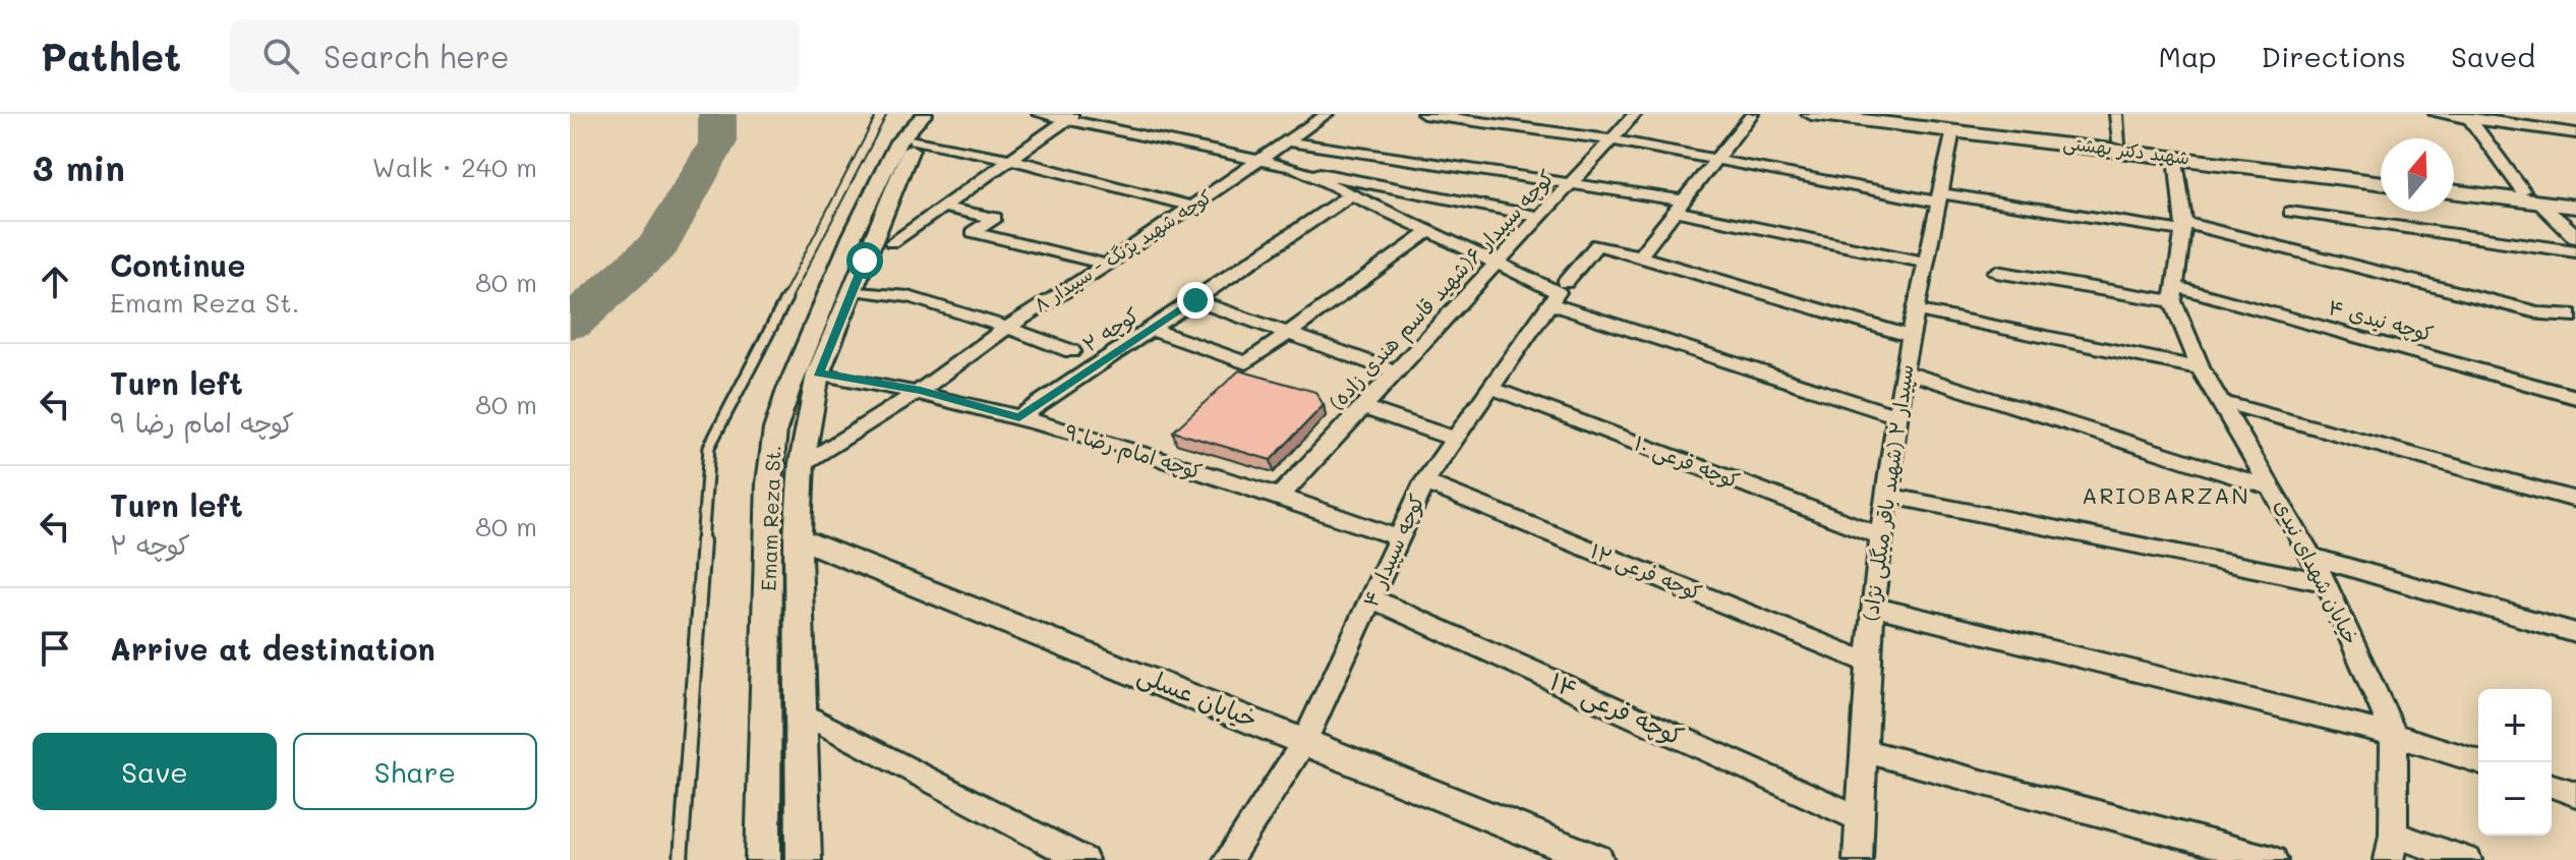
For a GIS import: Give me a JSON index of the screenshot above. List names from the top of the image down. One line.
{"streets":{"main road":["شهید دکتر بهشتی"],"street":["کوچه شهید پژنگ - سپیدار ۸","کوچه سپیدار ۶(شهید قاسم هندی زاده)","کوچه نیدی ۴","کوچه ۲","کوچه امام رضا ۹","کوچه فرعی ۱۰","سپیدار ۲ (شهید باقر میگلی نژاد)","Emam Reza St.","کوچه سپیدار ۴","کوچه فرعی ۱۲","خیابان شهدای نیدی","خیابان عسلی","کوچه فرعی ۱۴"]},"crossings":[["شهید دکتر بهشتی","سپیدار ۲ (شهید باقر میگلی نژاد)"],["کوچه شهید پژنگ - سپیدار ۸","کوچه امام رضا ۹"],["کوچه شهید پژنگ - سپیدار ۸","Emam Reza St."],["کوچه سپیدار ۶(شهید قاسم هندی زاده)","کوچه امام رضا ۹"],["کوچه نیدی ۴","خیابان شهدای نیدی"],["کوچه ۲","کوچه امام رضا ۹"],["کوچه امام رضا ۹","Emam Reza St."],["کوچه امام رضا ۹","کوچه سپیدار ۴"],["کوچه فرعی ۱۰","سپیدار ۲ (شهید باقر میگلی نژاد)"],["کوچه فرعی ۱۰","کوچه سپیدار ۴"],["سپیدار ۲ (شهید باقر میگلی نژاد)","کوچه فرعی ۱۲"],["سپیدار ۲ (شهید باقر میگلی نژاد)","کوچه فرعی ۱۴"],["Emam Reza St.","خیابان عسلی"],["کوچه سپیدار ۴","کوچه فرعی ۱۲"],["کوچه سپیدار ۴","خیابان عسلی"],["کوچه سپیدار ۴","کوچه فرعی ۱۴"]],"districts":["ARIOBARZAN"],"north":"top","page":{"header":"Pathlet","search":"Search here","nav":["Map","Directions","Saved"],"heading":["3 min","Walk · 240 m"],"list":[["Continue","Emam Reza St.","80 m"],["Turn left","کوچه امام رضا ۹","80 m"],["Turn left","کوچه ۲","80 m"],"Arrive at destination"],"map_buttons":["+","−"],"buttons":["Save","Share"]}}
